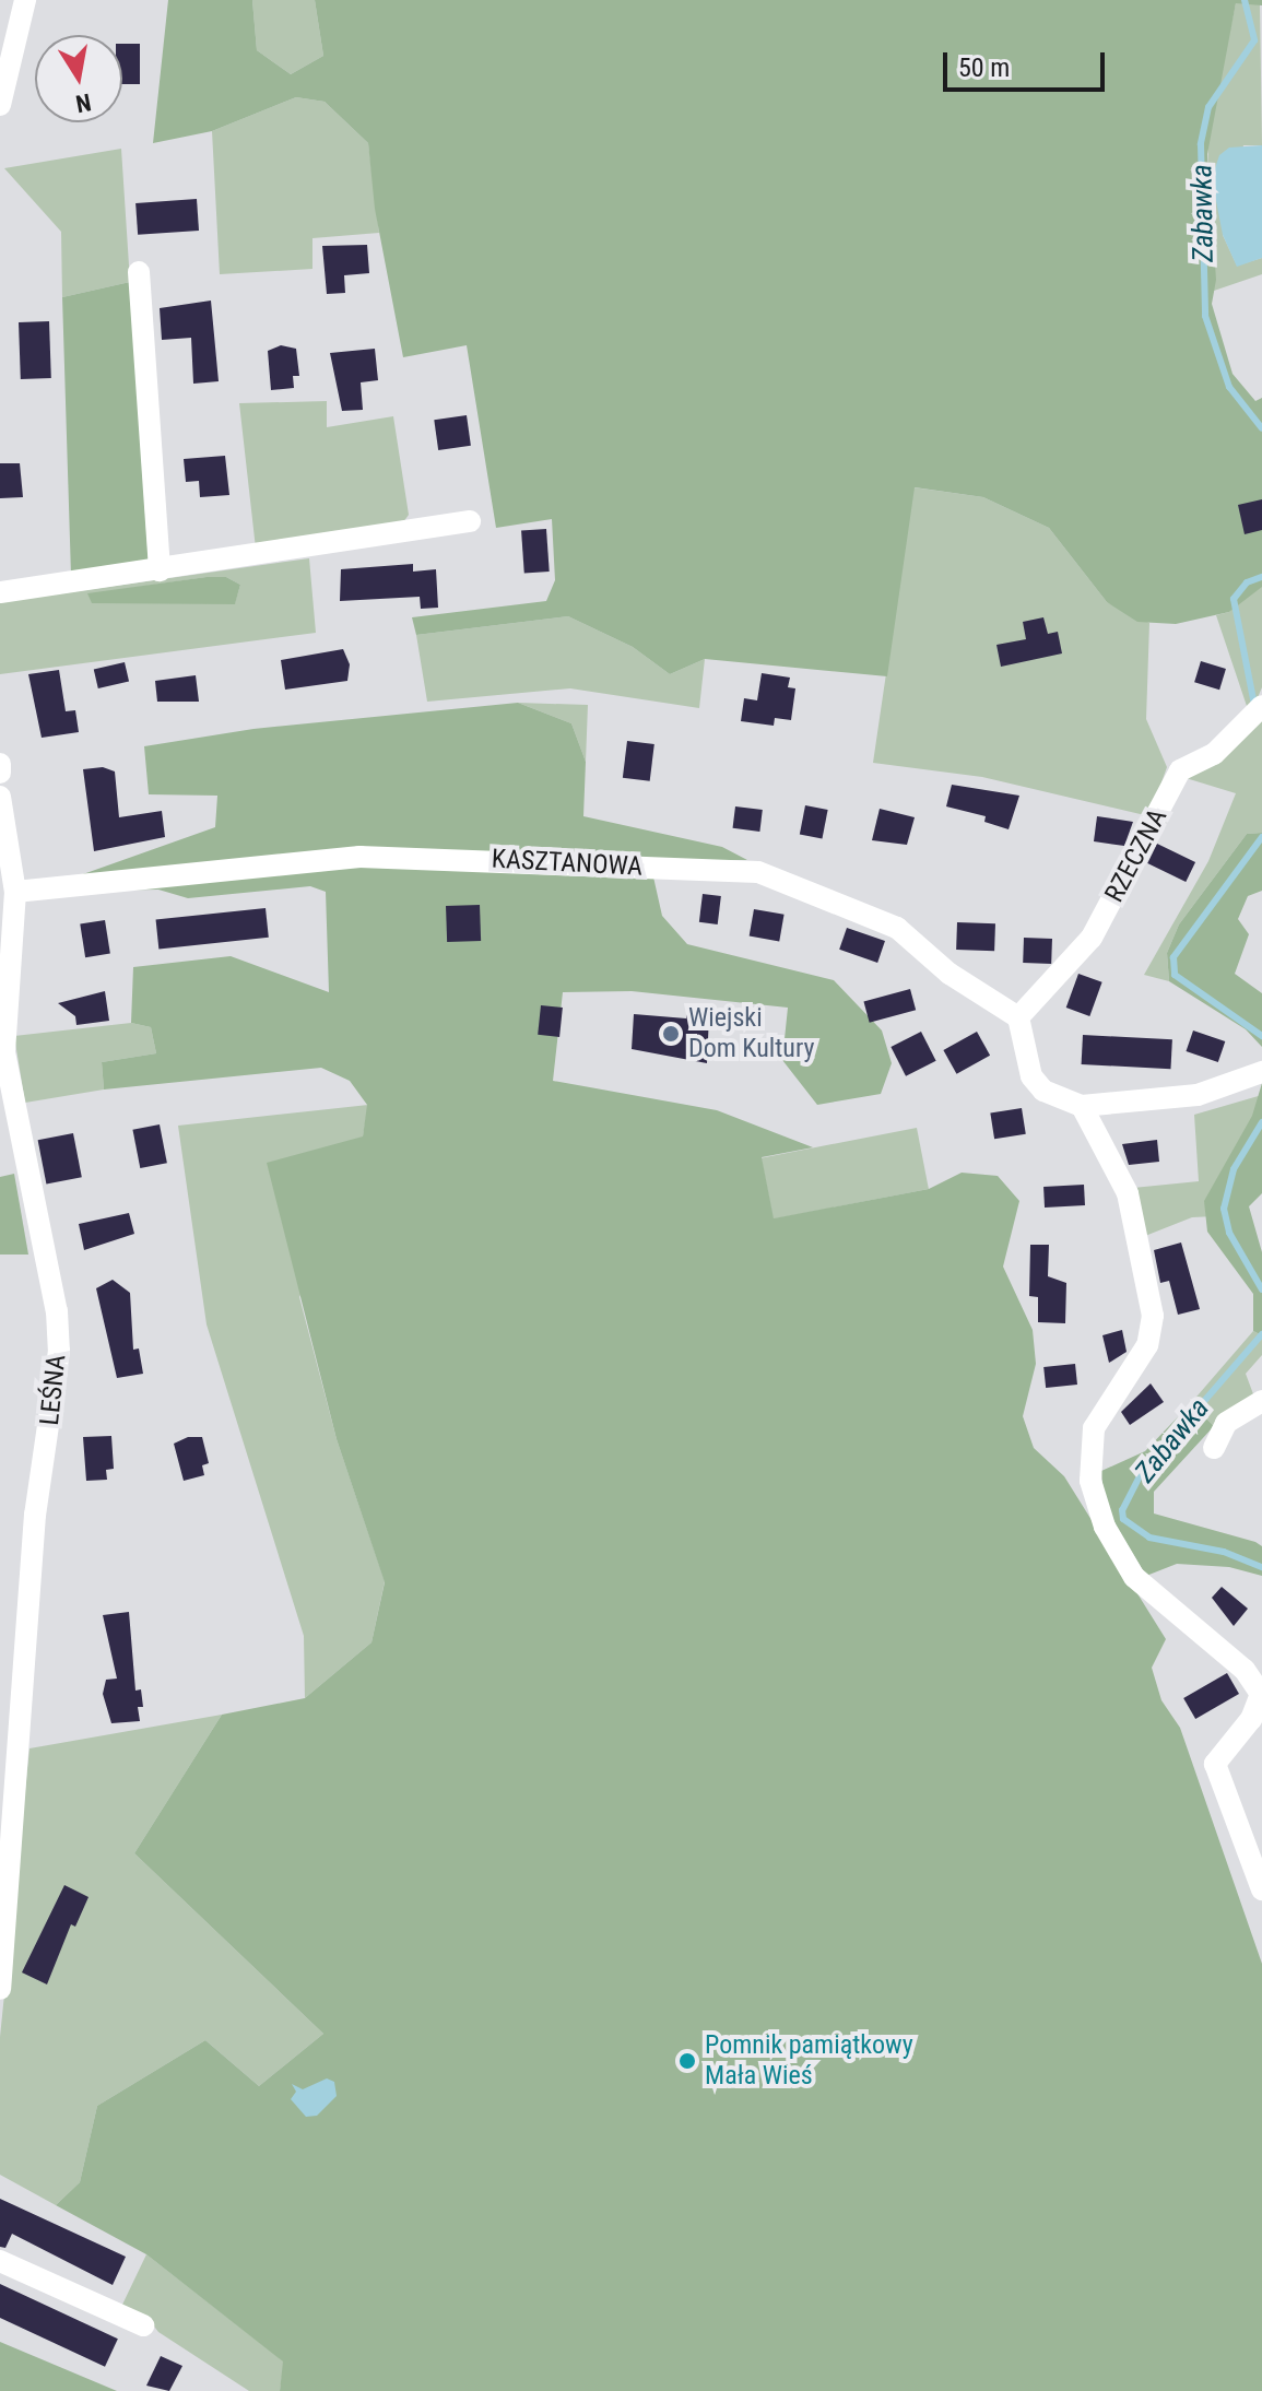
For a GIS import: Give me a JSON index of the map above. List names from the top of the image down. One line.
{"streets":{"street":["RZECZNA","KASZTANOWA","LEŚNA"]},"crossings":[["RZECZNA","KASZTANOWA"],["KASZTANOWA","LEŚNA"]],"water":["Zabawka"],"places":["Wiejski Dom Kultury","Pomnik pamiątkowy Mała Wieś"],"scale_bar":"50 m","north":"bottom"}
